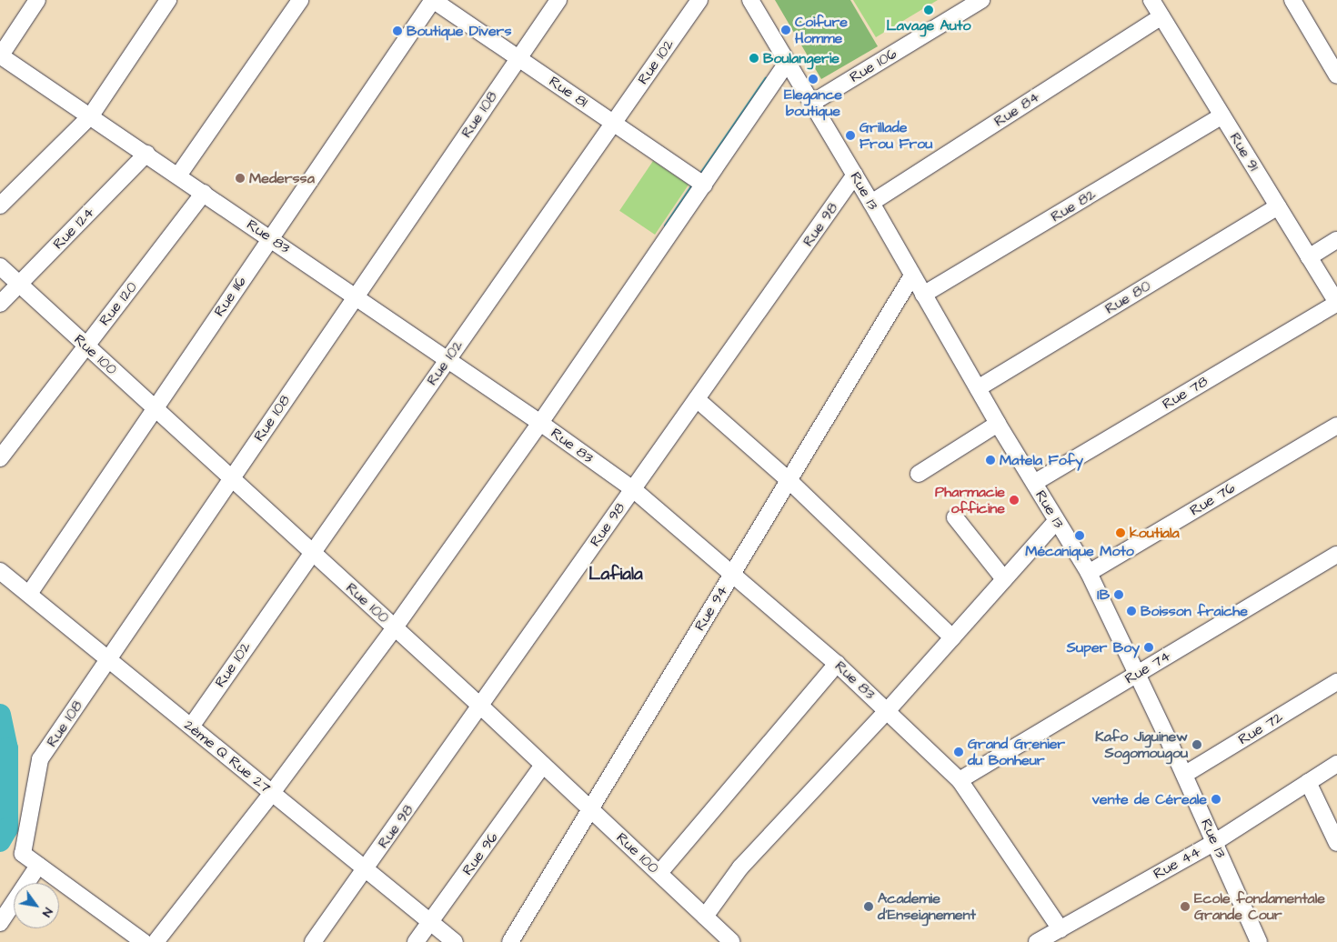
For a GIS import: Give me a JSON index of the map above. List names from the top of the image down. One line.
{"streets":{"street":["Rue 102","Rue 106","Rue 81","Rue 84","Rue 108","Rue 91","Rue 13","Rue 82","Rue 98","Rue 124","Rue 83","Rue 116","Rue 80","Rue 120","Rue 100","Rue 78","Rue 76","Rue 94","Rue 74","Rue 72","2ème Q Rue 27","Rue 96","Rue 44"]},"crossings":[["Rue 102","Rue 81"],["Rue 102","Rue 83"],["Rue 102","Rue 100"],["Rue 102","2ème Q Rue 27"],["Rue 106","Rue 13"],["Rue 81","Rue 108"],["Rue 81","Rue 116"],["Rue 84","Rue 91"],["Rue 84","Rue 13"],["Rue 108","Rue 83"],["Rue 108","Rue 100"],["Rue 108","2ème Q Rue 27"],["Rue 91","Rue 82"],["Rue 91","Rue 80"],["Rue 91","Rue 78"],["Rue 13","Rue 82"],["Rue 13","Rue 98"],["Rue 13","Rue 80"],["Rue 13","Rue 78"],["Rue 13","Rue 76"],["Rue 13","Rue 94"],["Rue 13","Rue 74"],["Rue 13","Rue 72"],["Rue 13","Rue 44"],["Rue 98","Rue 83"],["Rue 98","Rue 100"],["Rue 98","2ème Q Rue 27"],["Rue 124","Rue 83"],["Rue 124","Rue 100"],["Rue 83","Rue 116"],["Rue 83","Rue 120"],["Rue 83","Rue 94"],["Rue 83","Rue 74"],["Rue 83","Rue 44"],["Rue 116","Rue 100"],["Rue 116","2ème Q Rue 27"],["Rue 120","Rue 100"],["Rue 100","Rue 94"],["Rue 100","Rue 96"],["2ème Q Rue 27","Rue 96"]],"districts":["Lafiala"],"places":["Lavage Auto","Coifure Homme","Boutique Divers","Boulangerie","Elegance boutique","Grillade Frou Frou","Mederssa","Matela Fofy","Pharmacie officine","koutiala","Mécanique Moto","IB","Boisson fraiche","Super Boy","Kafo Jiguinew Sogomougou","Grand Grenier du Bonheur","vente de Céreale","Academie d'Enseignement","Ecole fondamentale Grande Cour"],"north":"bottom right"}
